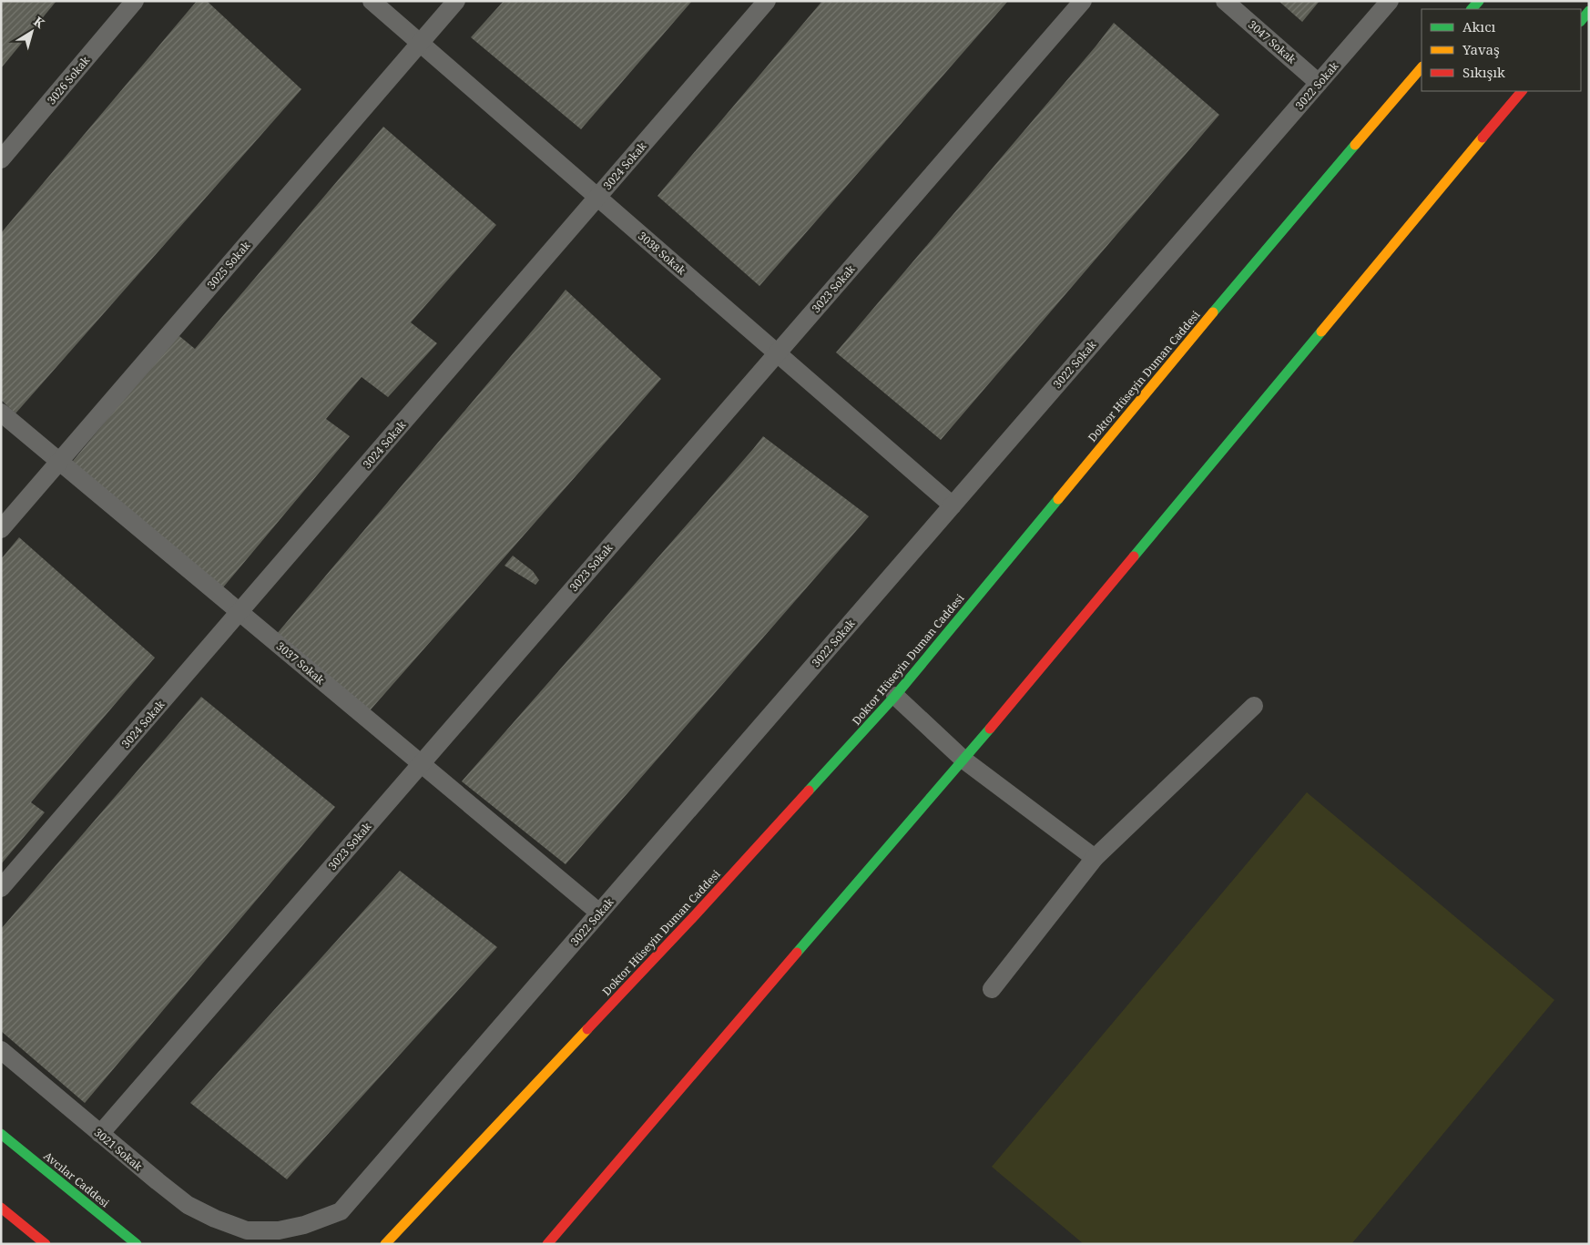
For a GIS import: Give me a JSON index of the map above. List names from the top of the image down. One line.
{"streets":{"main road":["Doktor Hüseyin Duman Caddesi","Avcılar Caddesi"],"lane":["3047 Sokak","3026 Sokak","3022 Sokak","3024 Sokak","3038 Sokak","3025 Sokak","3023 Sokak","3037 Sokak","3021 Sokak"]},"crossings":[["3047 Sokak","3022 Sokak"],["3022 Sokak","3038 Sokak"],["3022 Sokak","3037 Sokak"],["3022 Sokak","3021 Sokak"],["3024 Sokak","3038 Sokak"],["3024 Sokak","3037 Sokak"],["3038 Sokak","3025 Sokak"],["3038 Sokak","3023 Sokak"],["3025 Sokak","3037 Sokak"],["3023 Sokak","3037 Sokak"],["3023 Sokak","3021 Sokak"]],"legend":["Akıcı","Yavaş","Sıkışık"],"north":"top right"}
